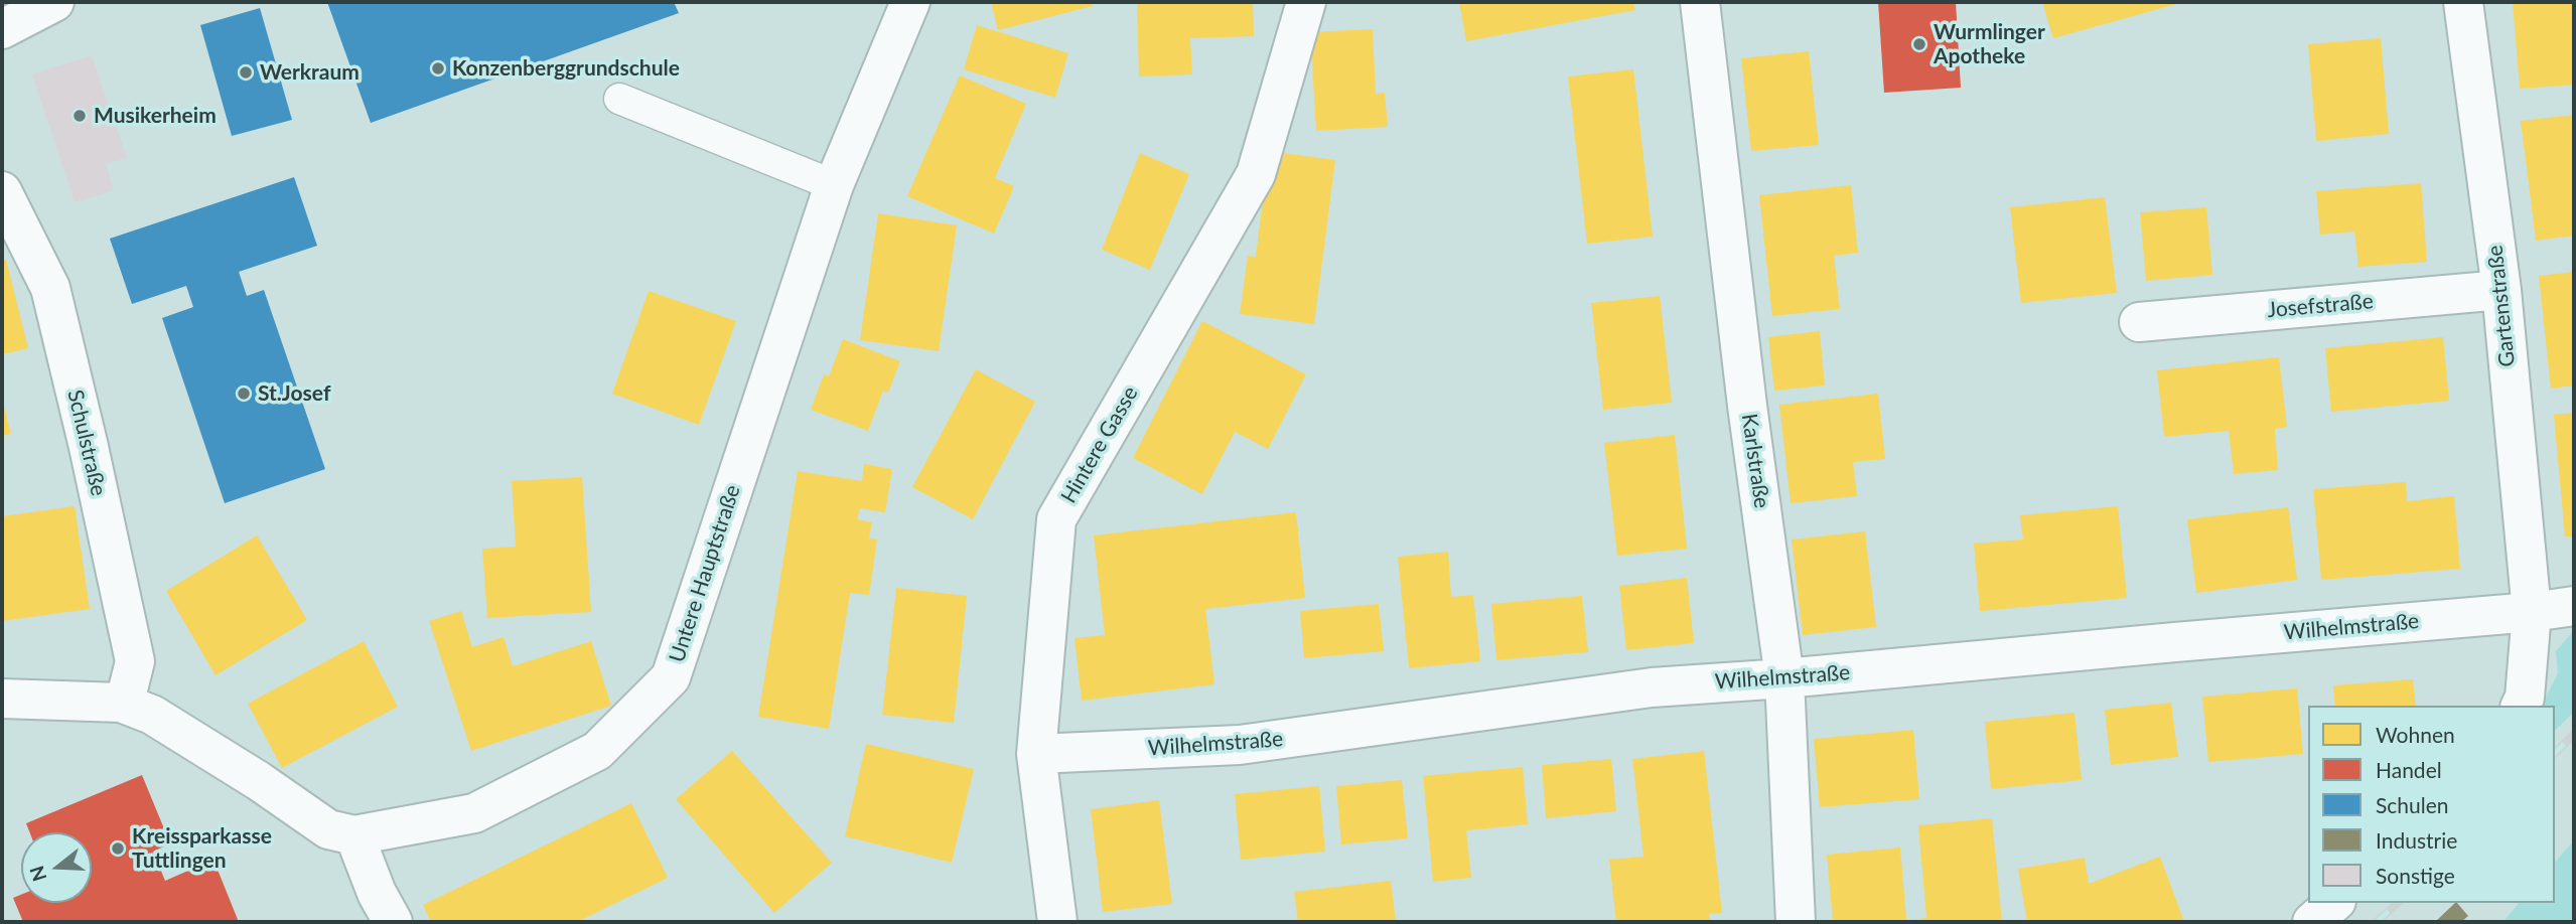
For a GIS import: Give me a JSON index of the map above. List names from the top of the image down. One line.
{"streets":{"street":["Josefstraße","Gartenstraße","Schulstraße","Hintere Gasse","Karlstraße","Untere Hauptstraße","Wilhelmstraße"]},"crossings":[["Josefstraße","Gartenstraße"],["Gartenstraße","Wilhelmstraße"],["Schulstraße","Untere Hauptstraße"],["Hintere Gasse","Wilhelmstraße"],["Karlstraße","Wilhelmstraße"]],"places":["Wurmlinger Apotheke","Konzenberggrundschule","Werkraum","Musikerheim","St.Josef","Kreissparkasse Tuttlingen"],"legend":["Wohnen","Handel","Schulen","Industrie","Sonstige"],"north":"left"}
